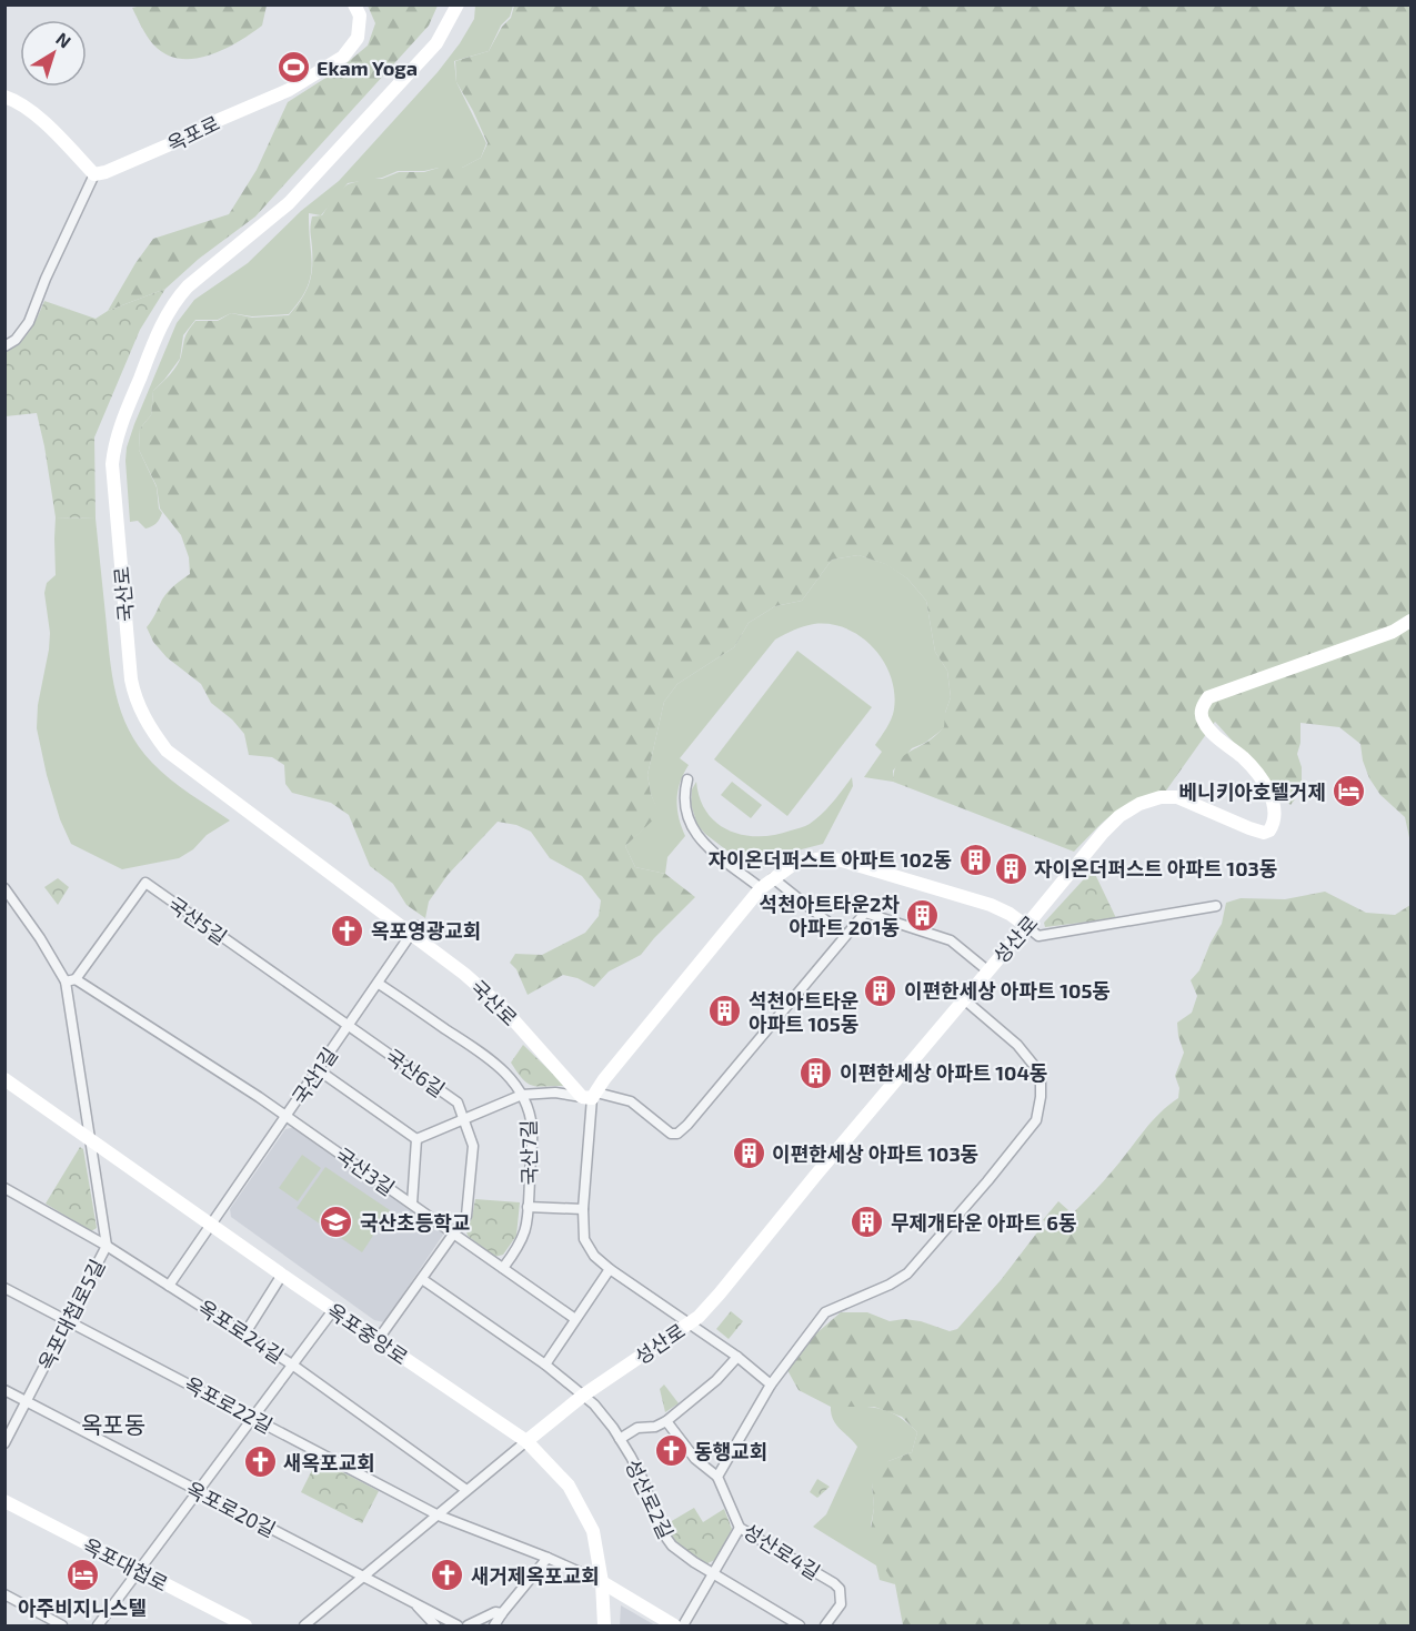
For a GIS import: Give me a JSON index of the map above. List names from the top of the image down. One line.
{"streets":{"street":["옥포로","국산로","국산5길","성산로","국산6길","국산1길","국산7길","국산3길","옥포대첩로5길","옥포로24길","옥포중앙로","옥포로22길","성산로2길","옥포로20길","성산로4길","옥포대첩로"]},"crossings":[["국산로","국산1길"],["국산5길","국산6길"],["국산5길","국산1길"],["국산5길","국산3길"],["성산로","옥포중앙로"],["성산로","성산로2길"],["국산6길","국산1길"],["국산6길","국산3길"],["국산6길","옥포중앙로"],["국산6길","성산로2길"],["국산1길","국산7길"],["국산1길","국산3길"],["국산1길","옥포로24길"],["국산1길","옥포중앙로"],["국산7길","국산3길"],["옥포대첩로5길","옥포로24길"],["옥포대첩로5길","옥포중앙로"],["옥포대첩로5길","옥포로22길"],["옥포대첩로5길","옥포로20길"],["옥포중앙로","옥포로22길"]],"districts":["옥포동"],"places":{"sports":["Ekam Yoga"],"hotel":["베니키아호텔거제","아주비지니스텔"],"building":["자이온더퍼스트 아파트 102동","자이온더퍼스트 아파트 103동","석천아트타운2차 아파트 201동","이편한세상 아파트 105동","석천아트타운 아파트 105동","이편한세상 아파트 104동","이편한세상 아파트 103동","무제개타운 아파트 6동"],"church":["옥포영광교회","동행교회","새옥포교회","새거제옥포교회"],"school or university":["국산초등학교"]},"north":"top right"}
